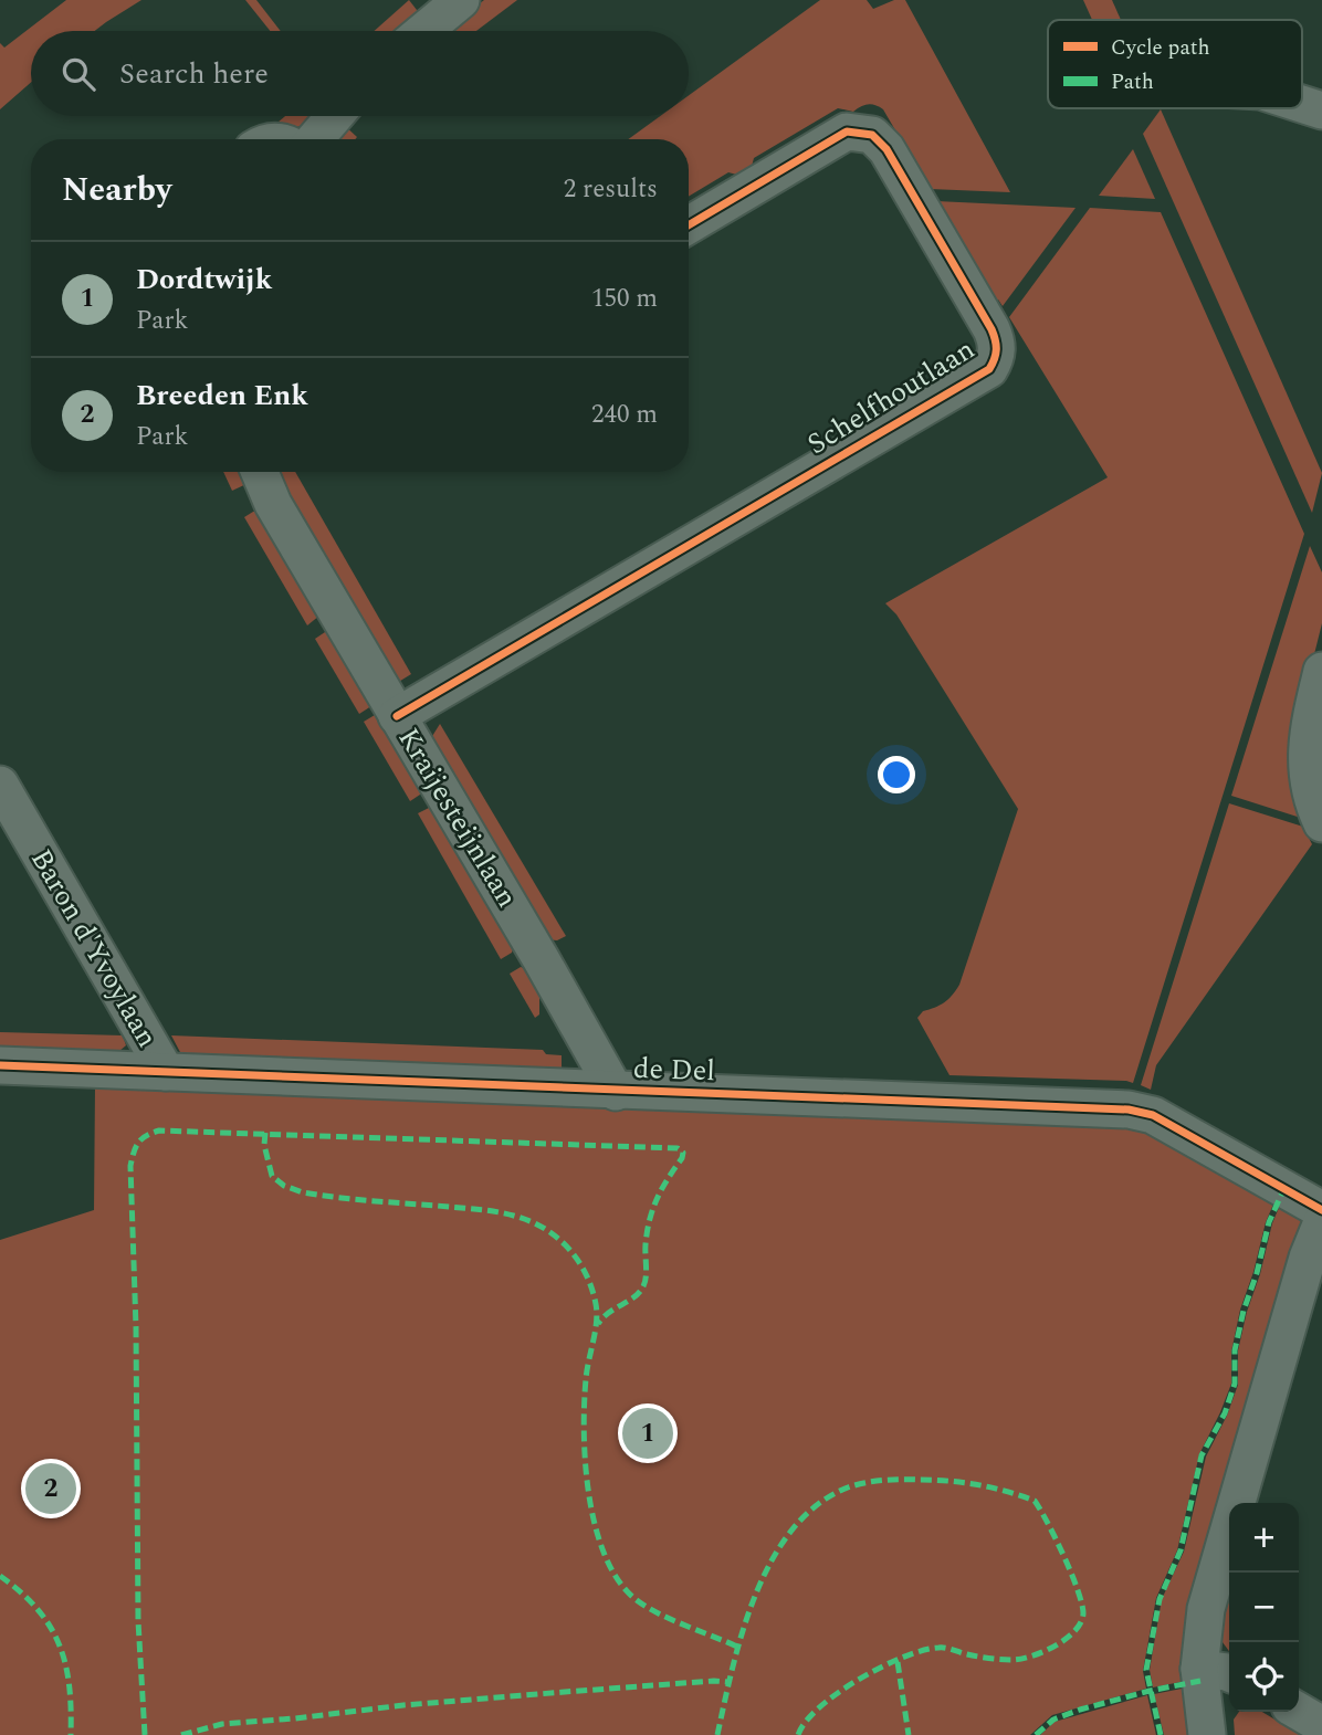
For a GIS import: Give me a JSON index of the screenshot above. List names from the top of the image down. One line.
{"streets":{"street":["Schelfhoutlaan","Kraijesteijnlaan","Baron d'Yvoylaan","de Del"]},"crossings":[["Schelfhoutlaan","Kraijesteijnlaan"],["Kraijesteijnlaan","de Del"],["Baron d'Yvoylaan","de Del"]],"legend":["Cycle path","Path"],"page":{"search":"Search here","heading":["Nearby","2 results"],"list":[{"mark":"1","name":"Dordtwijk","note":"Park","value":"150 m"},{"mark":"2","name":"Breeden Enk","note":"Park","value":"240 m"}],"pins":["1","2"],"map_buttons":["+","−"]}}
